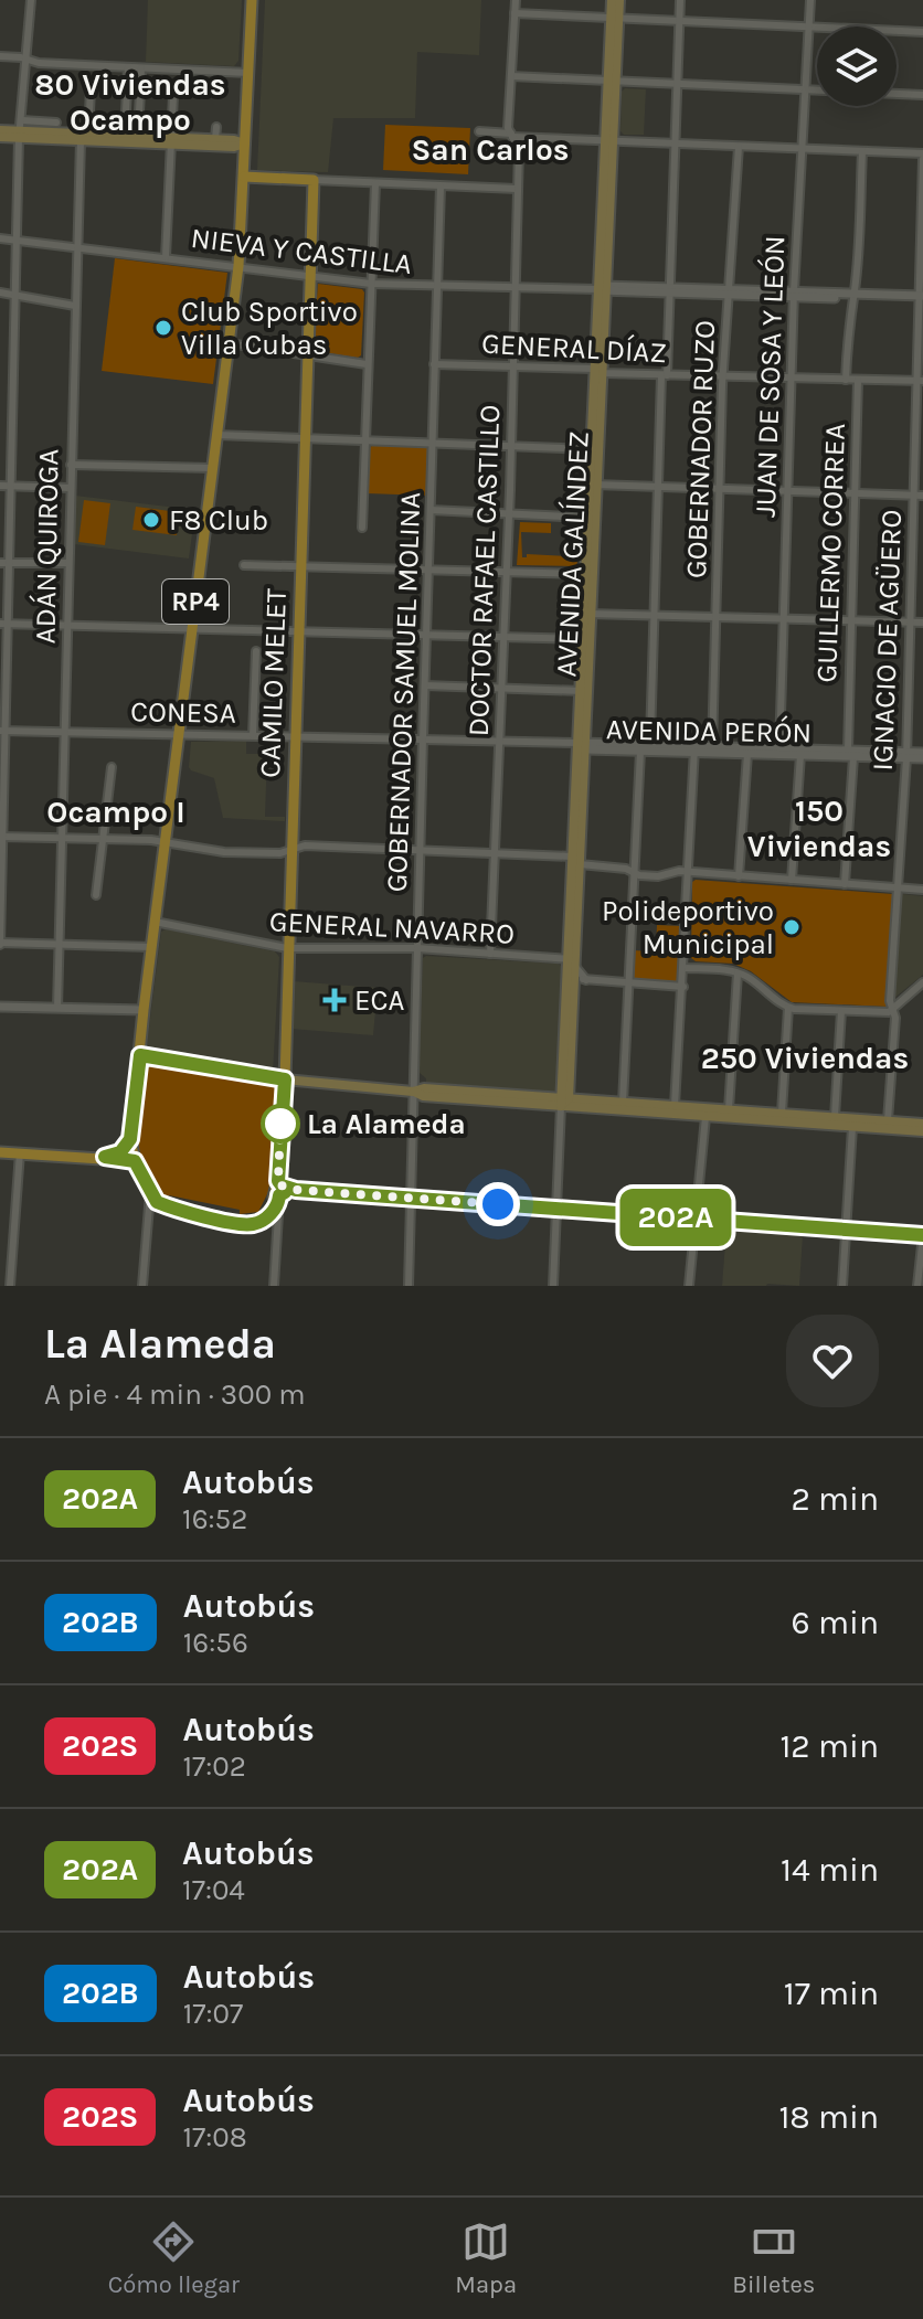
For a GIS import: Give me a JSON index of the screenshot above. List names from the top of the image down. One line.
{"streets":{"main road":["AVENIDA GALÍNDEZ","RP4","CAMILO MELET"],"street":["NIEVA Y CASTILLA","GENERAL DÍAZ","JUAN DE SOSA Y LEÓN","GOBERNADOR RUZO","ADÁN QUIROGA","GUILLERMO CORREA","DOCTOR RAFAEL CASTILLO","IGNACIO DE AGÜERO","GOBERNADOR SAMUEL MOLINA","CONESA","AVENIDA PERÓN","GENERAL NAVARRO"]},"crossings":[["NIEVA Y CASTILLA","ADÁN QUIROGA"],["NIEVA Y CASTILLA","AVENIDA GALÍNDEZ"],["NIEVA Y CASTILLA","DOCTOR RAFAEL CASTILLO"],["NIEVA Y CASTILLA","RP4"],["NIEVA Y CASTILLA","CAMILO MELET"],["NIEVA Y CASTILLA","GOBERNADOR SAMUEL MOLINA"],["GENERAL DÍAZ","JUAN DE SOSA Y LEÓN"],["GENERAL DÍAZ","GOBERNADOR RUZO"],["GENERAL DÍAZ","GUILLERMO CORREA"],["GENERAL DÍAZ","AVENIDA GALÍNDEZ"],["GENERAL DÍAZ","DOCTOR RAFAEL CASTILLO"],["GENERAL DÍAZ","IGNACIO DE AGÜERO"],["GENERAL DÍAZ","GOBERNADOR SAMUEL MOLINA"],["JUAN DE SOSA Y LEÓN","AVENIDA PERÓN"],["GOBERNADOR RUZO","AVENIDA PERÓN"],["ADÁN QUIROGA","CONESA"],["GUILLERMO CORREA","AVENIDA PERÓN"],["AVENIDA GALÍNDEZ","CONESA"],["AVENIDA GALÍNDEZ","AVENIDA PERÓN"],["AVENIDA GALÍNDEZ","GENERAL NAVARRO"],["DOCTOR RAFAEL CASTILLO","CONESA"],["DOCTOR RAFAEL CASTILLO","GENERAL NAVARRO"],["RP4","CONESA"],["RP4","GENERAL NAVARRO"],["IGNACIO DE AGÜERO","AVENIDA PERÓN"],["CAMILO MELET","CONESA"],["CAMILO MELET","GENERAL NAVARRO"],["GOBERNADOR SAMUEL MOLINA","CONESA"],["GOBERNADOR SAMUEL MOLINA","GENERAL NAVARRO"],["CONESA","AVENIDA PERÓN"]],"districts":["80 Viviendas Ocampo","San Carlos","150 Viviendas","Ocampo I","250 Viviendas"],"places":{"other":["Club Sportivo Villa Cubas","F8 Club","Polideportivo Municipal","La Alameda"],"health":["ECA"]},"lines":["bus line 202A"],"page":{"on_map":"202A","heading":["La Alameda","A pie · 4 min · 300 m"],"list":[{"mark":"202A","name":"Autobús","note":"16:52","value":"2 min"},{"mark":"202B","name":"Autobús","note":"16:56","value":"6 min"},{"mark":"202S","name":"Autobús","note":"17:02","value":"12 min"},{"mark":"202A","name":"Autobús","note":"17:04","value":"14 min"},{"mark":"202B","name":"Autobús","note":"17:07","value":"17 min"},{"mark":"202S","name":"Autobús","note":"17:08","value":"18 min"}],"tabs":["Cómo llegar","Mapa","Billetes"]}}
